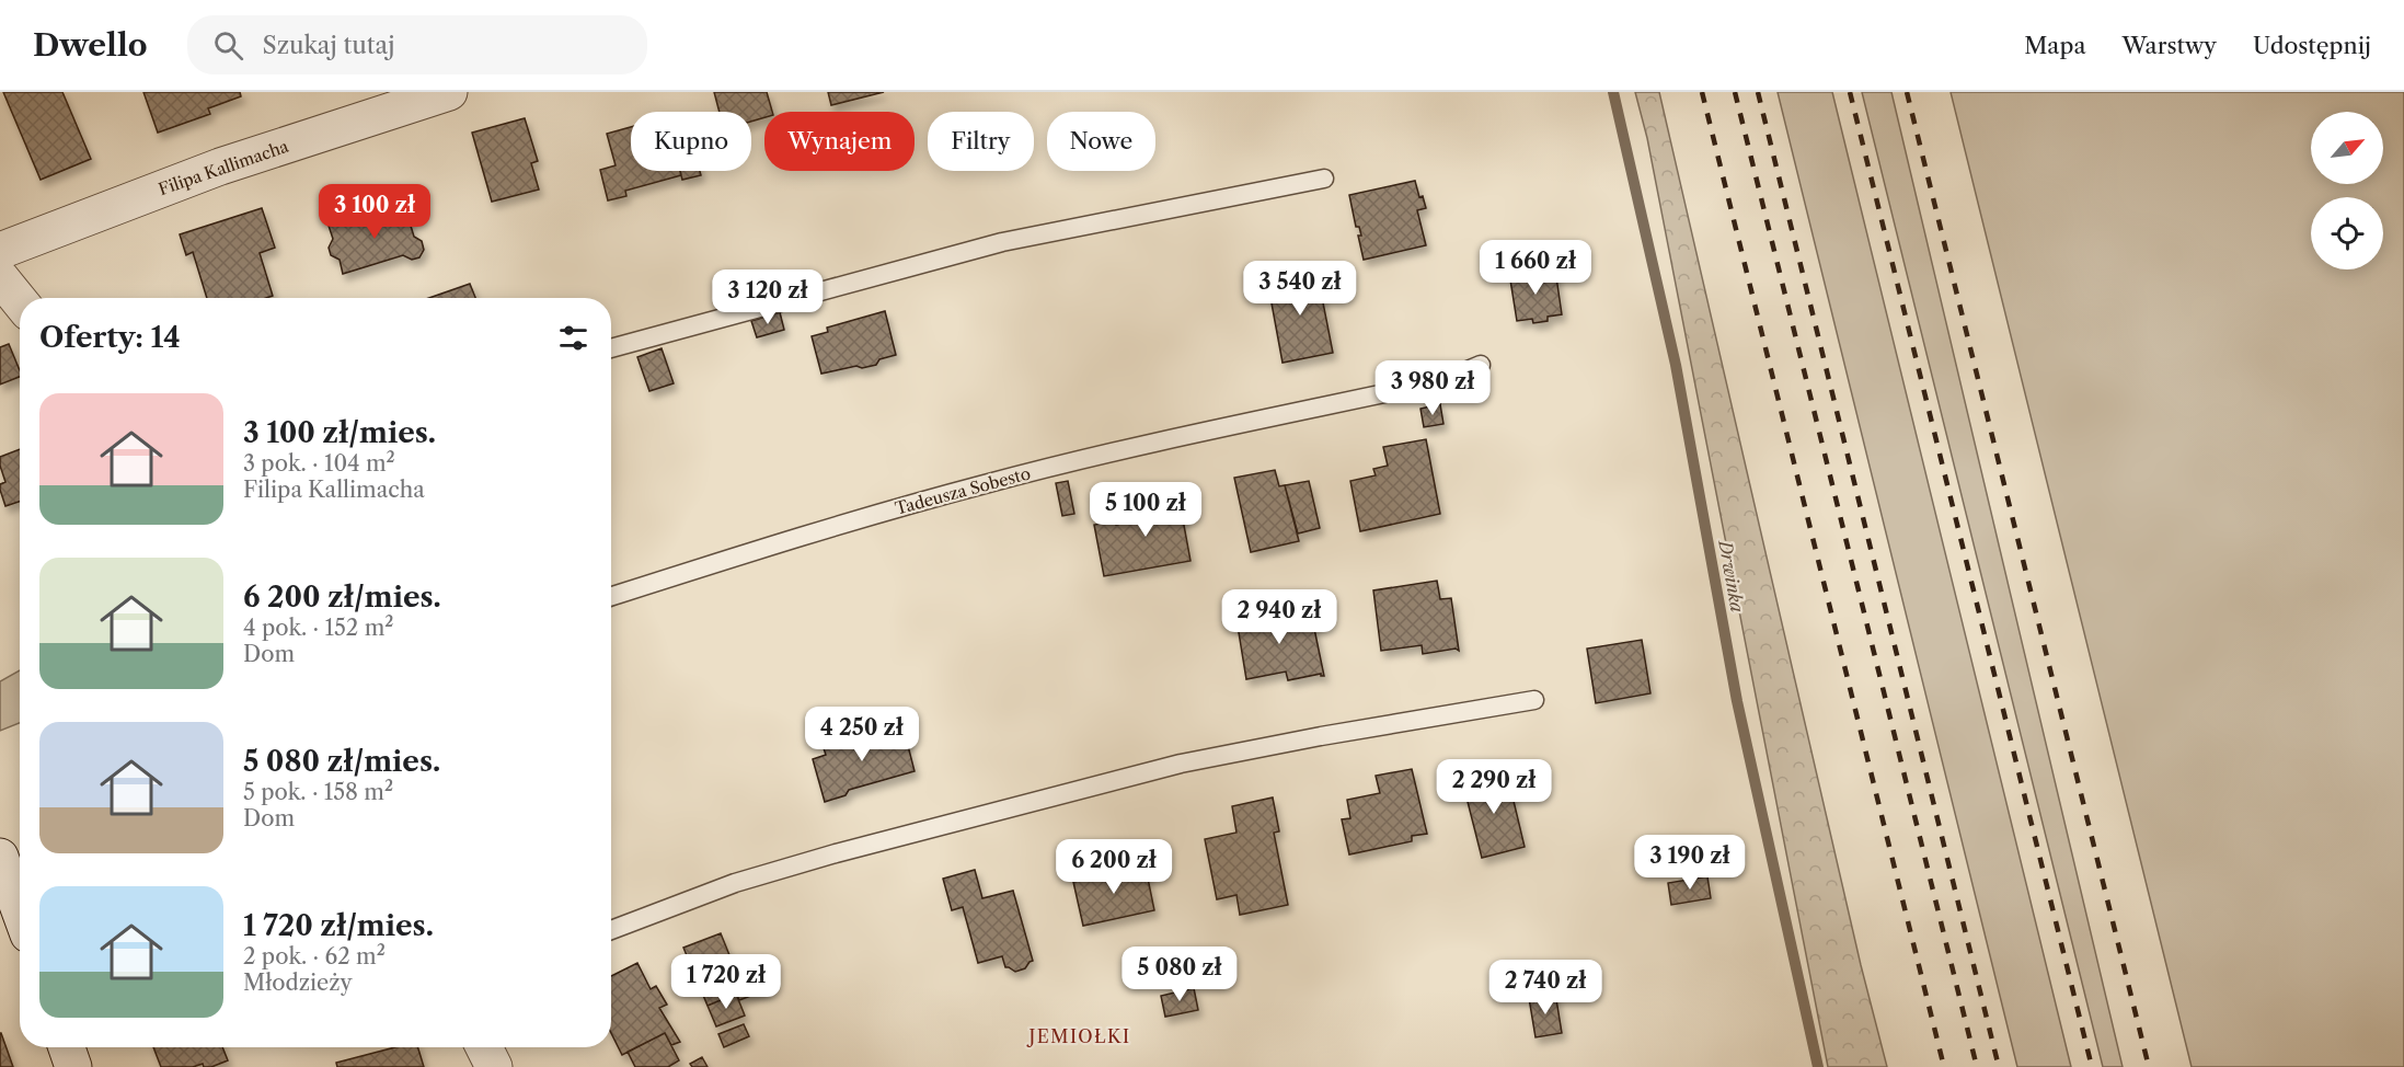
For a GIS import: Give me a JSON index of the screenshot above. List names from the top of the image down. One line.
{"streets":{"street":["Filipa Kallimacha"],"lane":["Tadeusza Sobesto"]},"districts":["JEMIOŁKI"],"water":["Drwinka"],"north":"top right","page":{"header":"Dwello","search":"Szukaj tutaj","nav":["Mapa","Warstwy","Udostępnij"],"chip":["Kupno","Wynajem","Filtry","Nowe"],"price":["3 100 zł","1 660 zł","3 540 zł","3 120 zł","3 980 zł","5 100 zł","2 940 zł","4 250 zł","2 290 zł","3 190 zł","6 200 zł","5 080 zł","1 720 zł","2 740 zł"],"heading":"Oferty: 14","list":[{"name":"3 100 zł/mies.","note":"3 pok. · 104 m² · Filipa Kallimacha"},{"name":"6 200 zł/mies.","note":"4 pok. · 152 m² · Dom"},{"name":"5 080 zł/mies.","note":"5 pok. · 158 m² · Dom"},{"name":"1 720 zł/mies.","note":"2 pok. · 62 m² · Młodzieży"}]}}
